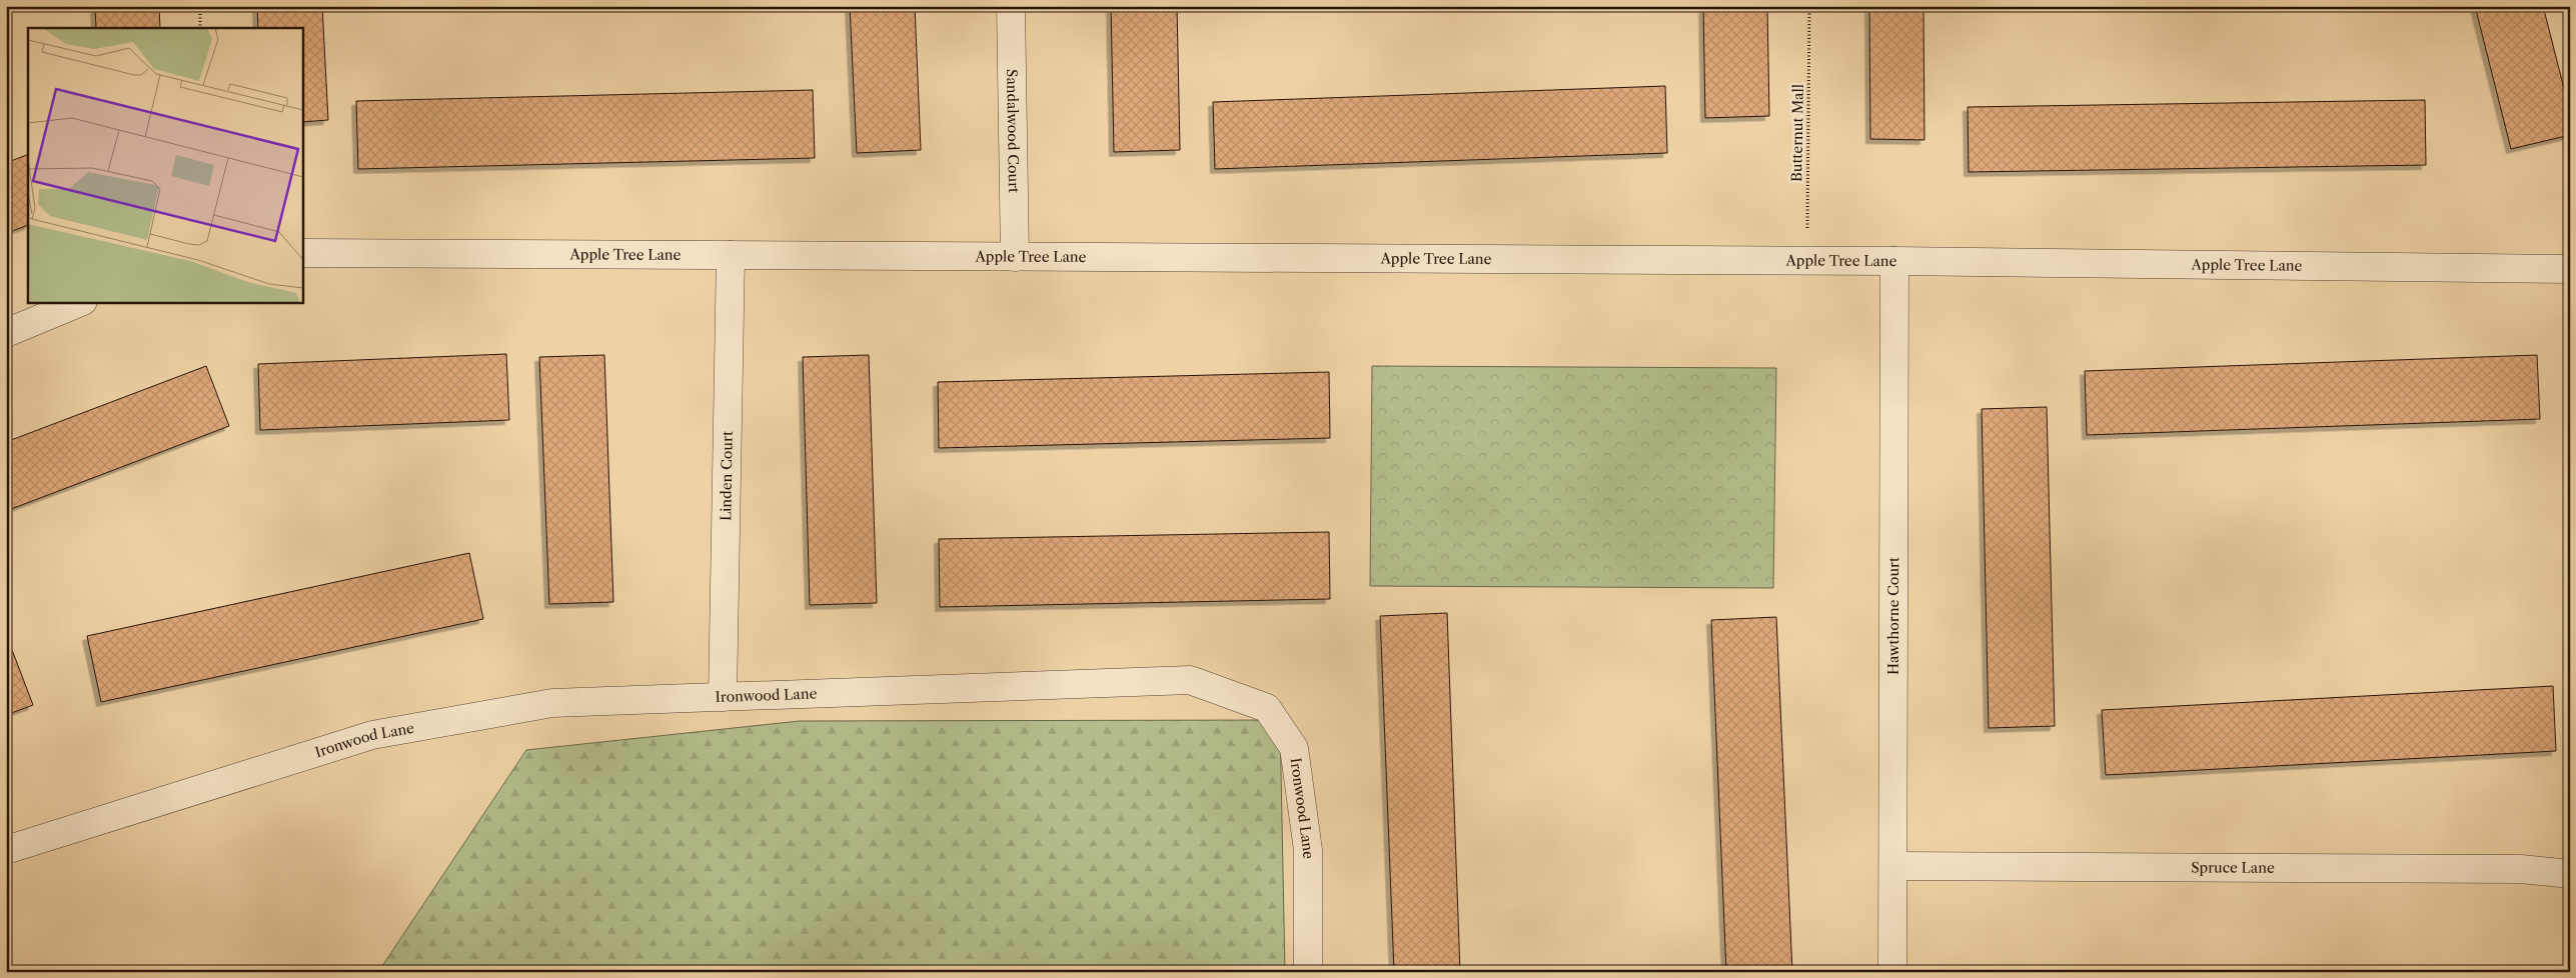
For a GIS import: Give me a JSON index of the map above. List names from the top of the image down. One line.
{"streets":{"street":["Sandalwood Court","Apple Tree Lane","Linden Court","Hawthorne Court","Ironwood Lane","Spruce Lane"],"path":["Butternut Mall"]},"crossings":[["Sandalwood Court","Apple Tree Lane"],["Butternut Mall","Apple Tree Lane"],["Apple Tree Lane","Linden Court"],["Apple Tree Lane","Hawthorne Court"],["Linden Court","Ironwood Lane"],["Hawthorne Court","Spruce Lane"]]}
